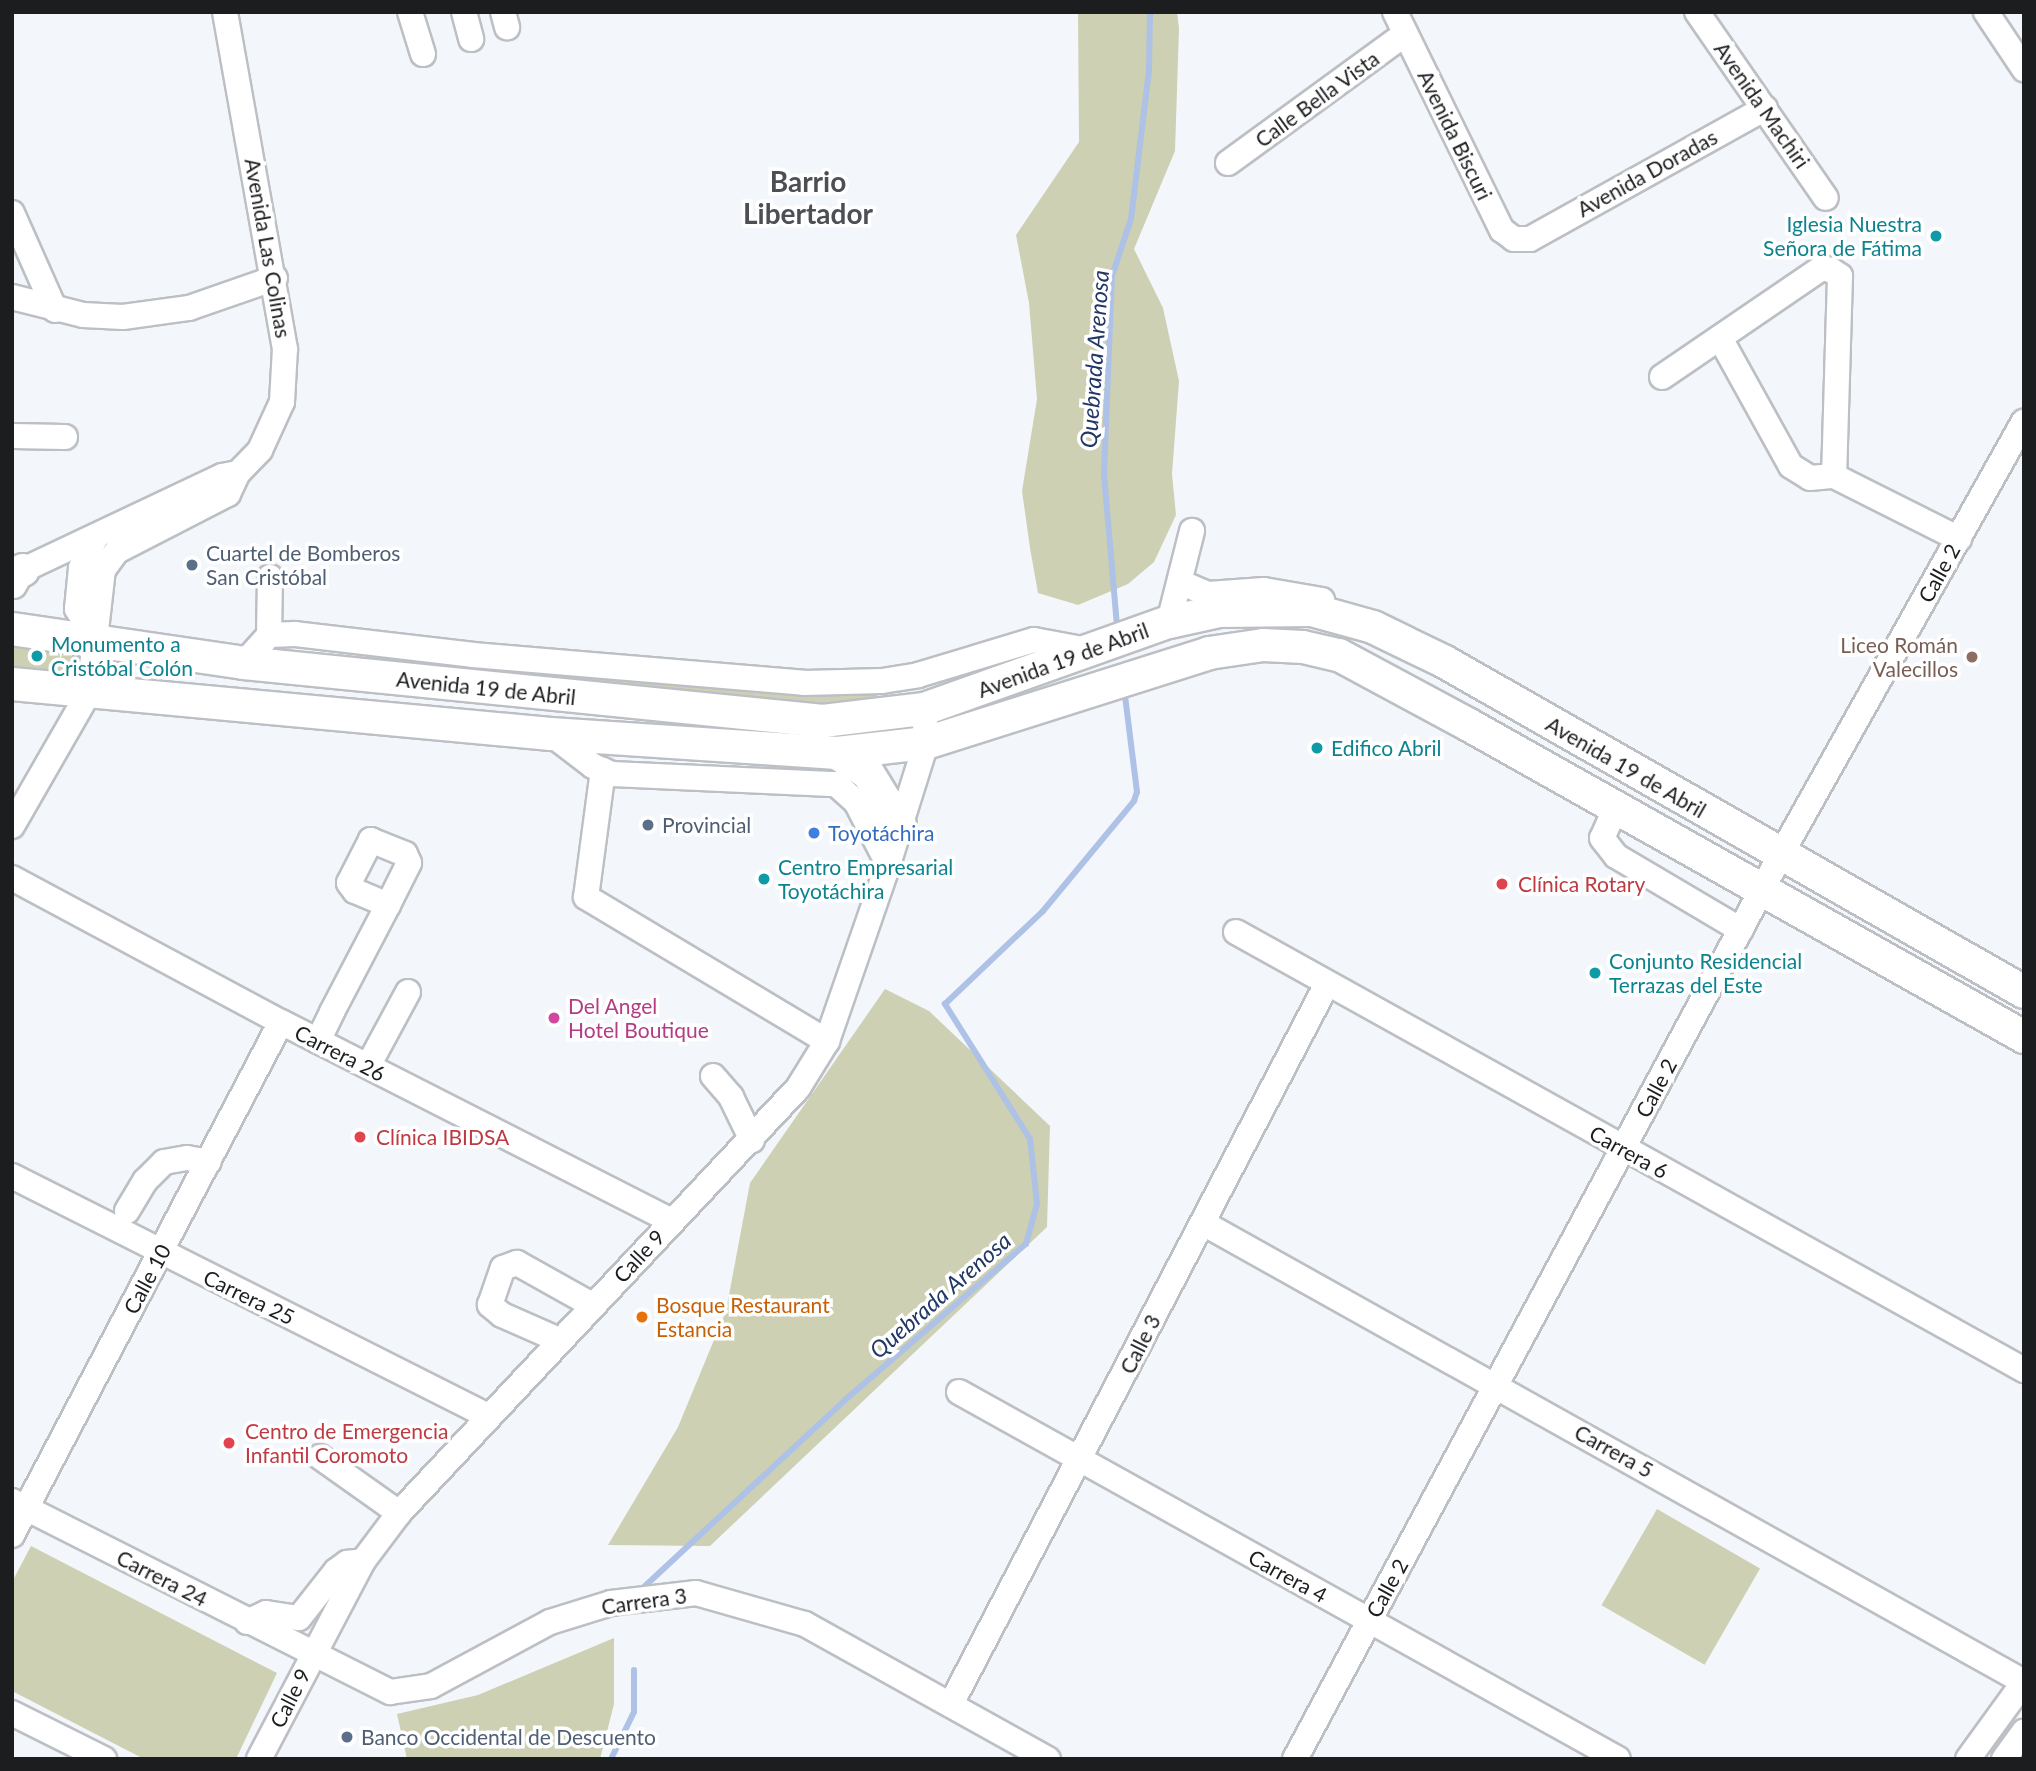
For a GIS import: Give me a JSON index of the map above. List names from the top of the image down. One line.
{"streets":{"main road":["Avenida 19 de Abril"],"street":["Calle Bella Vista","Avenida Machiri","Avenida Biscuri","Avenida Doradas","Avenida Las Colinas","Calle 2","Carrera 26","Carrera 6","Calle 9","Calle 10","Carrera 25","Calle 3","Carrera 5","Carrera 4","Carrera 24","Carrera 3"]},"crossings":[["Calle Bella Vista","Avenida Biscuri"],["Avenida Machiri","Avenida Doradas"],["Avenida Biscuri","Avenida Doradas"],["Avenida Las Colinas","Avenida 19 de Abril"],["Calle 2","Avenida 19 de Abril"],["Calle 2","Carrera 6"],["Calle 2","Carrera 5"],["Calle 2","Carrera 4"],["Avenida 19 de Abril","Calle 9"],["Carrera 26","Calle 9"],["Carrera 26","Calle 10"],["Carrera 6","Calle 3"],["Calle 9","Carrera 25"],["Calle 9","Carrera 24"],["Calle 9","Carrera 3"],["Calle 10","Carrera 25"],["Calle 10","Carrera 24"],["Calle 3","Carrera 5"],["Calle 3","Carrera 4"],["Calle 3","Carrera 3"],["Carrera 24","Carrera 3"]],"districts":["Barrio Libertador"],"water":["Quebrada Arenosa"],"places":["Iglesia Nuestra Señora de Fátima","Cuartel de Bomberos San Cristóbal","Monumento a Cristóbal Colón","Liceo Román Valecillos","Edifico Abril","Provincial","Toyotáchira","Centro Empresarial Toyotáchira","Clínica Rotary","Conjunto Residencial Terrazas del Este","Del Angel Hotel Boutique","Clínica IBIDSA","Bosque Restaurant Estancia","Centro de Emergencia Infantil Coromoto","Banco Occidental de Descuento"]}
